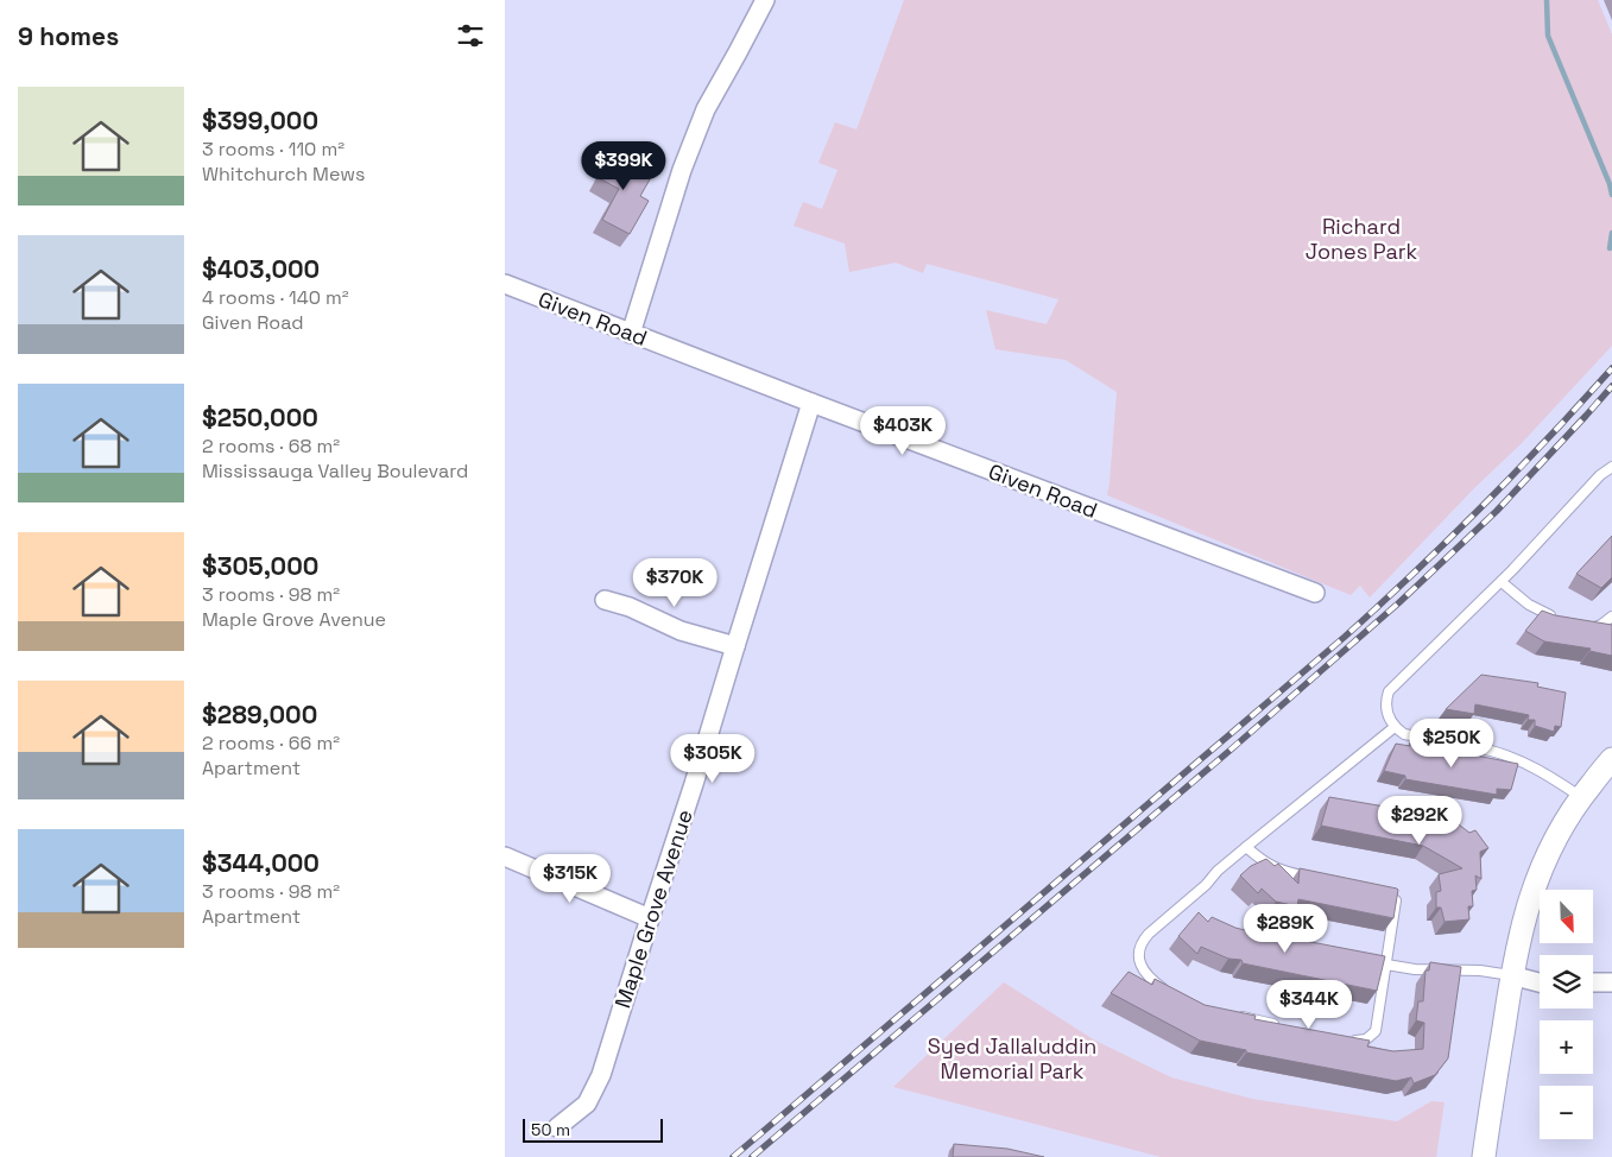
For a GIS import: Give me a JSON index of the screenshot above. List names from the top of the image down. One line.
{"streets":{"street":["Given Road","Maple Grove Avenue"]},"crossings":[["Given Road","Maple Grove Avenue"]],"parks":["Richard Jones Park","Syed Jallaluddin Memorial Park"],"scale_bar":"50 m","north":"bottom right","page":{"heading":"9 homes","list":[{"name":"$399,000","note":"3 rooms · 110 m² · Whitchurch Mews"},{"name":"$403,000","note":"4 rooms · 140 m² · Given Road"},{"name":"$250,000","note":"2 rooms · 68 m² · Mississauga Valley Boulevard"},{"name":"$305,000","note":"3 rooms · 98 m² · Maple Grove Avenue"},{"name":"$289,000","note":"2 rooms · 66 m² · Apartment"},{"name":"$344,000","note":"3 rooms · 98 m² · Apartment"}],"price":["$399K","$403K","$370K","$250K","$305K","$292K","$315K","$289K","$344K"],"map_buttons":["+","−"],"scale":"50 m"}}
